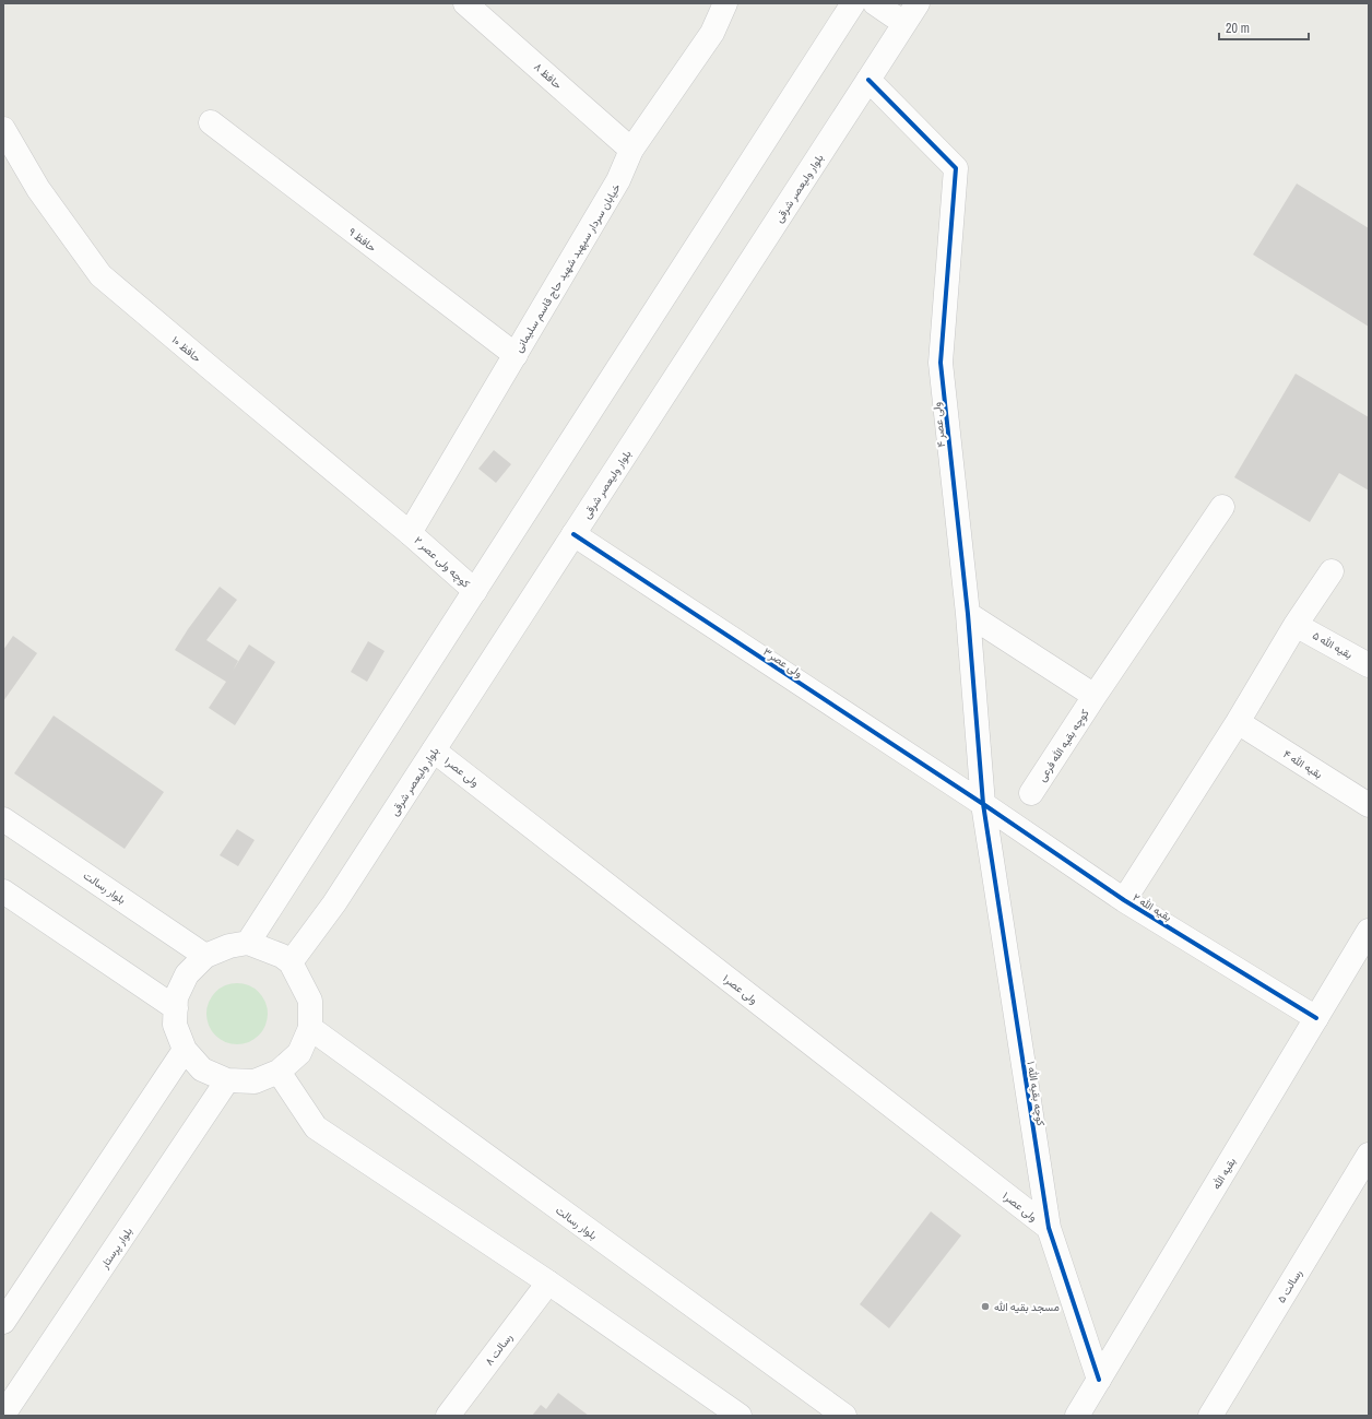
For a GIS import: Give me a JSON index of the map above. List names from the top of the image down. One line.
{"streets":{"street":["حافظ ۸","بلوار ولیعصر شرقی","حافظ ۹","خیابان سردار سپهبد شهید حاج قاسم سلیمانی","حافظ ۱۰","ولی عصر ۴","کوچه ولی عصر ۲","بقیه الله ۵","ولی عصر۳","کوچه بقیه الله فرعی","بقیه الله ۴","ولی عصر۱","بلوار رسالت","بقیه الله ۲","کوچه بقیه الله ۱","بقیه الله","بلوار پرستار","رسالت ۵","رسالت ۸"]},"crossings":[["حافظ ۸","خیابان سردار سپهبد شهید حاج قاسم سلیمانی"],["بلوار ولیعصر شرقی","ولی عصر ۴"],["بلوار ولیعصر شرقی","ولی عصر۳"],["بلوار ولیعصر شرقی","ولی عصر۱"],["بلوار ولیعصر شرقی","بلوار رسالت"],["بلوار ولیعصر شرقی","بلوار پرستار"],["حافظ ۹","خیابان سردار سپهبد شهید حاج قاسم سلیمانی"],["خیابان سردار سپهبد شهید حاج قاسم سلیمانی","حافظ ۱۰"],["خیابان سردار سپهبد شهید حاج قاسم سلیمانی","کوچه ولی عصر ۲"],["حافظ ۱۰","کوچه ولی عصر ۲"],["ولی عصر ۴","ولی عصر۳"],["ولی عصر ۴","بقیه الله ۲"],["ولی عصر ۴","کوچه بقیه الله ۱"],["ولی عصر۳","بقیه الله ۲"],["ولی عصر۳","کوچه بقیه الله ۱"],["ولی عصر۱","کوچه بقیه الله ۱"],["بلوار رسالت","بلوار پرستار"],["بقیه الله ۲","کوچه بقیه الله ۱"],["بقیه الله ۲","بقیه الله"],["کوچه بقیه الله ۱","بقیه الله"]],"places":["مسجد بقیه الله"],"scale_bar":"20 m"}
